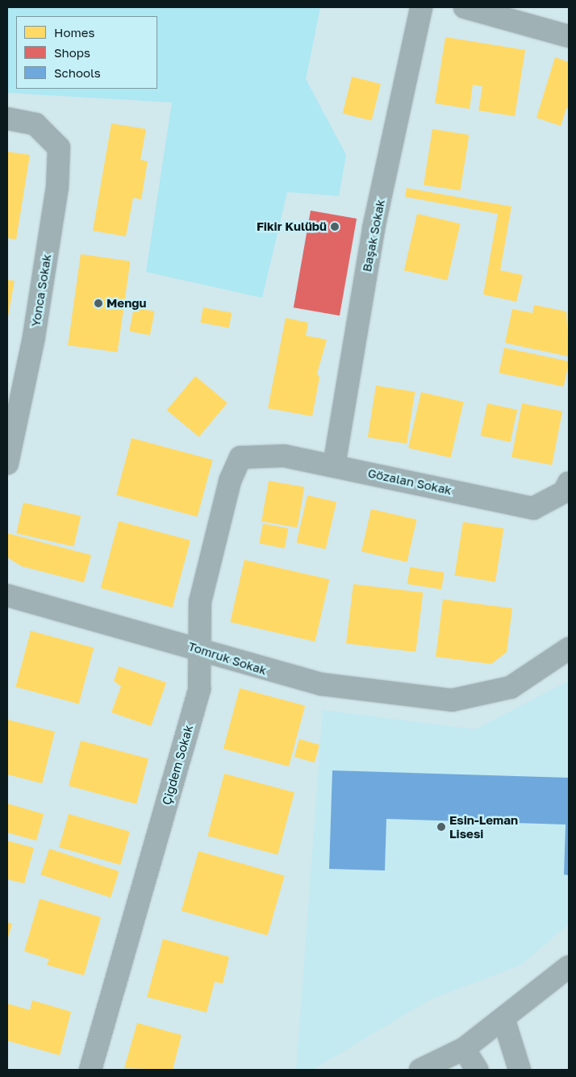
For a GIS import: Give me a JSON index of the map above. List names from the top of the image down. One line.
{"streets":{"street":["Başak Sokak","Yonca Sokak","Gözalan Sokak","Tomruk Sokak","Çiğdem Sokak"]},"crossings":[["Başak Sokak","Gözalan Sokak"],["Gözalan Sokak","Çiğdem Sokak"],["Tomruk Sokak","Çiğdem Sokak"]],"places":["Fikir Kulübü","Mengu","Esin-Leman Lisesi"],"legend":["Homes","Shops","Schools"]}
